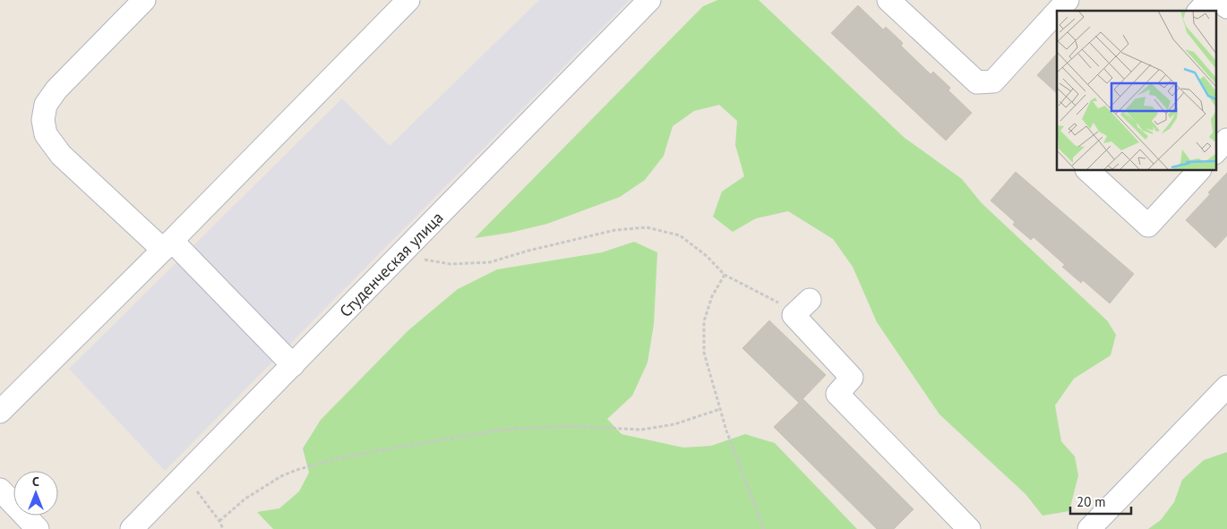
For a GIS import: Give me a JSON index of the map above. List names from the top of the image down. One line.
{"streets":{"street":["Студенческая улица"]},"scale_bar":"20 m","north":"top"}
